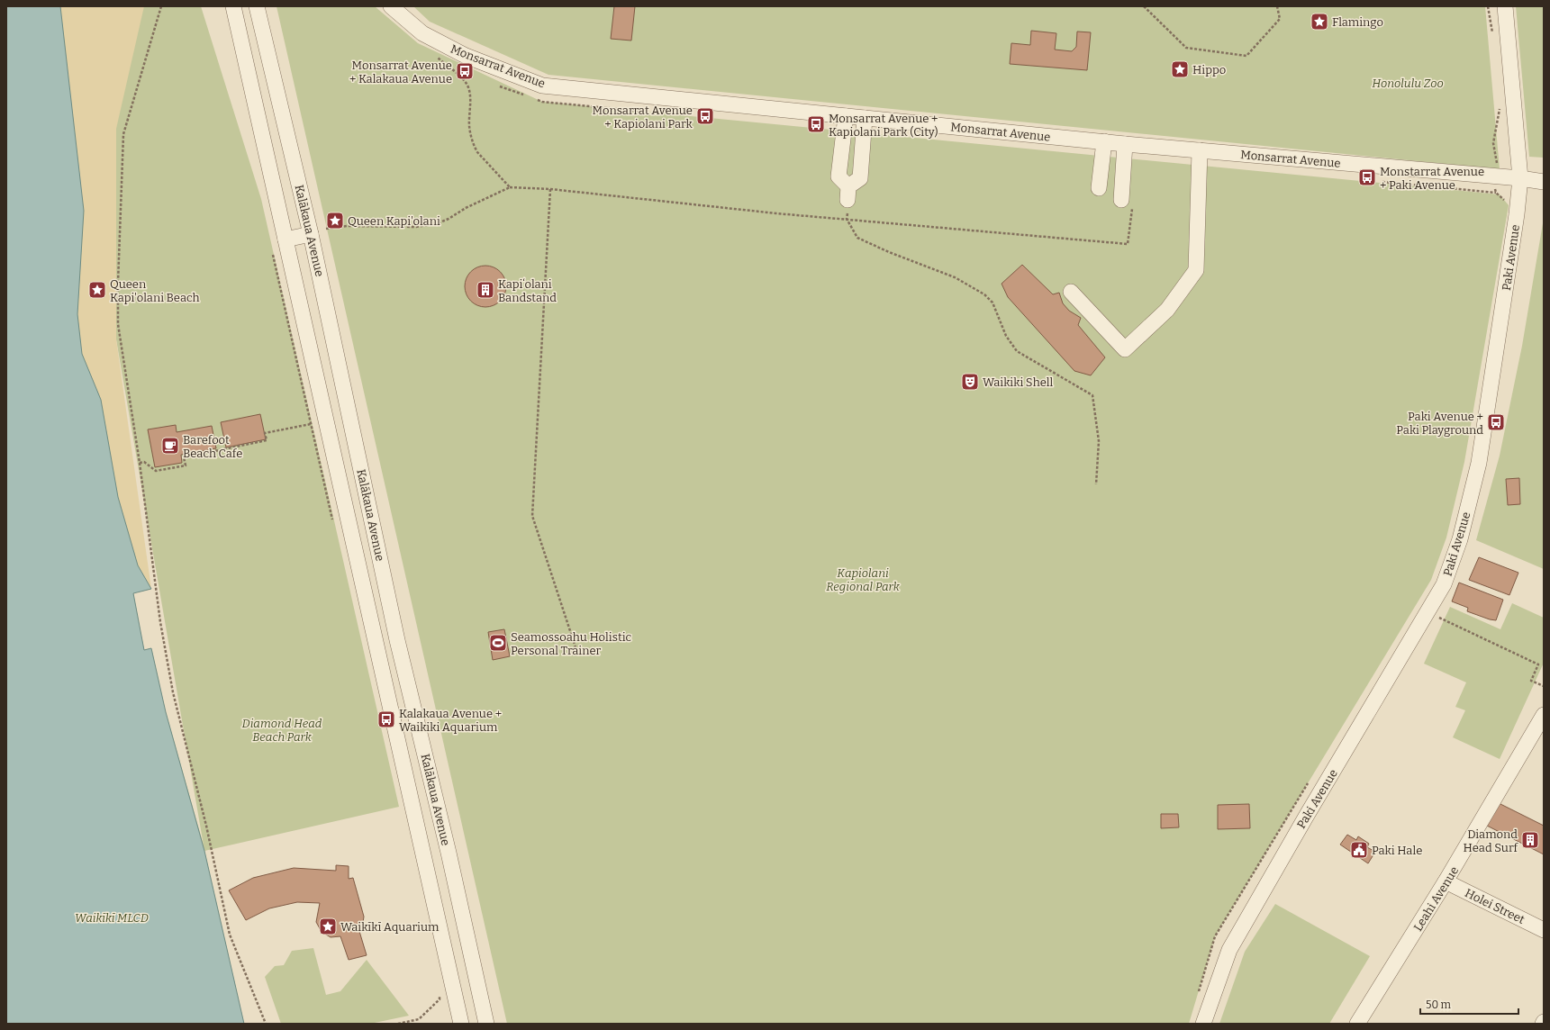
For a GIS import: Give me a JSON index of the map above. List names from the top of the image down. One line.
{"streets":{"street":["Monsarrat Avenue","Kalākaua Avenue","Paki Avenue","Leahi Avenue","Holei Street"]},"crossings":[["Monsarrat Avenue","Paki Avenue"],["Leahi Avenue","Holei Street"]],"parks":["Honolulu Zoo","Kapiolani Regional Park","Diamond Head Beach Park","Waikīkī MLCD"],"places":{"place":["Flamingo","Hippo","Queen Kapi'olani","Queen Kapi'olani Beach","Waikīkī Aquarium"],"bus stop":["Monsarrat Avenue + Kalakaua Avenue","Monsarrat Avenue + Kapiolani Park","Monsarrat Avenue + Kapiolani Park (City)","Monstarrat Avenue + Paki Avenue","Paki Avenue + Paki Playground","Kalakaua Avenue + Waikiki Aquarium"],"building":["Kapiʻolani Bandstand","Diamond Head Surf"],"theatre":["Waikiki Shell"],"cafe":["Barefoot Beach Cafe"],"sports":["Seamossoahu Holistic Personal Trainer"],"public building":["Paki Hale"]},"scale_bar":"50 m"}
